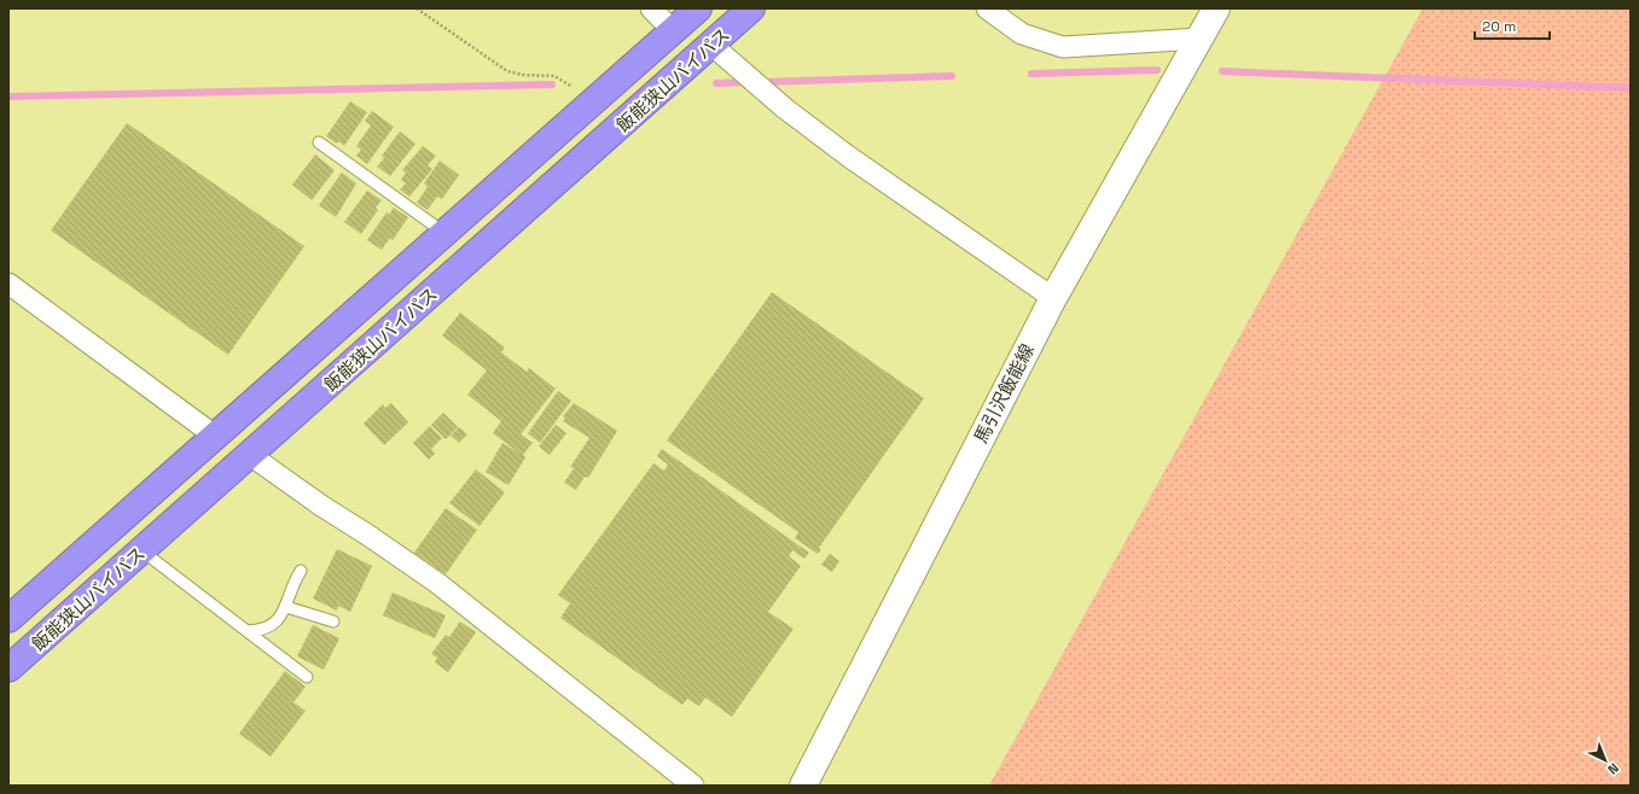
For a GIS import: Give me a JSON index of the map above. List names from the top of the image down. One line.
{"streets":{"highway":["飯能狭山バイパス"],"main road":["馬引沢飯能線"]},"scale_bar":"20 m","north":"bottom right"}
